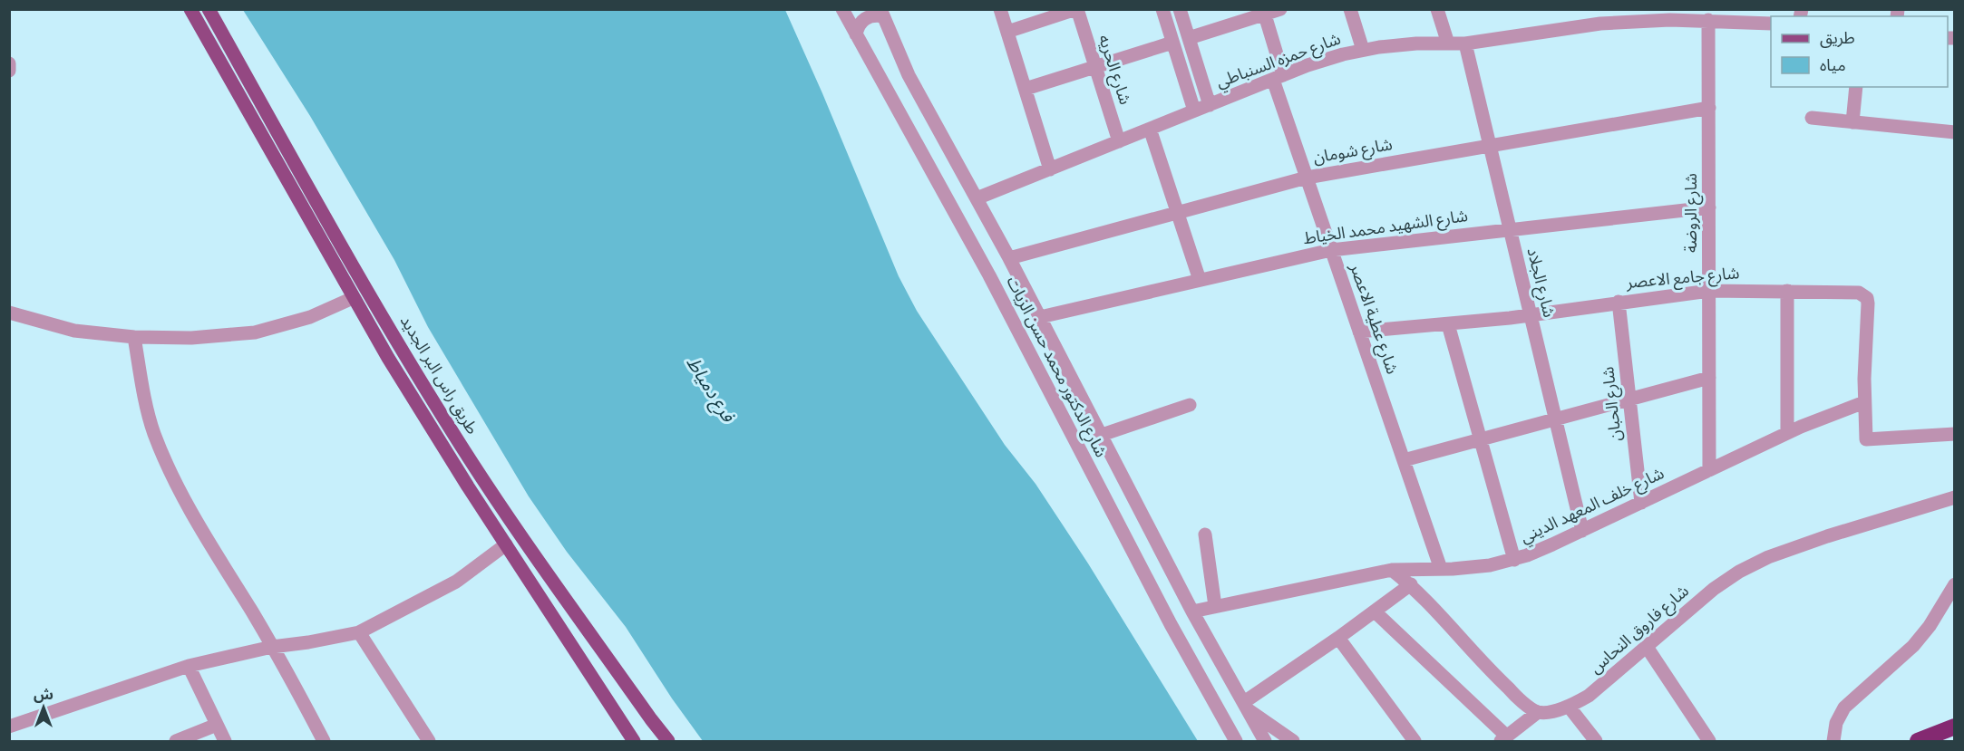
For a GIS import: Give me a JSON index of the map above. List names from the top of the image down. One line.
{"streets":{"main road":["طريق راس البر الجديد"],"street":["شارع حمزه السنباطي","شارع الحريه","شارع شومان","شارع الروضة","شارع الشهيد محمد الخياط","شارع جامع الاعصر","شارع الجلاد","شارع عطية الاعصر","شارع الدكتور محمد حسن الزيات","شارع الحبان","شارع خلف المعهد الديني","شارع فاروق النحاس"]},"crossings":[["شارع حمزه السنباطي","شارع الحريه"],["شارع حمزه السنباطي","شارع الروضة"],["شارع حمزه السنباطي","شارع الجلاد"],["شارع حمزه السنباطي","شارع عطية الاعصر"],["شارع حمزه السنباطي","شارع الدكتور محمد حسن الزيات"],["شارع شومان","شارع الروضة"],["شارع شومان","شارع الجلاد"],["شارع شومان","شارع عطية الاعصر"],["شارع شومان","شارع الدكتور محمد حسن الزيات"],["شارع الروضة","شارع الشهيد محمد الخياط"],["شارع الروضة","شارع جامع الاعصر"],["شارع الروضة","شارع خلف المعهد الديني"],["شارع الشهيد محمد الخياط","شارع الجلاد"],["شارع الشهيد محمد الخياط","شارع عطية الاعصر"],["شارع الشهيد محمد الخياط","شارع الدكتور محمد حسن الزيات"],["شارع جامع الاعصر","شارع الجلاد"],["شارع جامع الاعصر","شارع عطية الاعصر"],["شارع جامع الاعصر","شارع الحبان"],["شارع جامع الاعصر","شارع خلف المعهد الديني"],["شارع الجلاد","شارع خلف المعهد الديني"],["شارع عطية الاعصر","شارع خلف المعهد الديني"],["شارع الدكتور محمد حسن الزيات","شارع خلف المعهد الديني"],["شارع الحبان","شارع خلف المعهد الديني"]],"water":["فرع دمياط"],"legend":["طريق","مياه"],"north":"top"}
